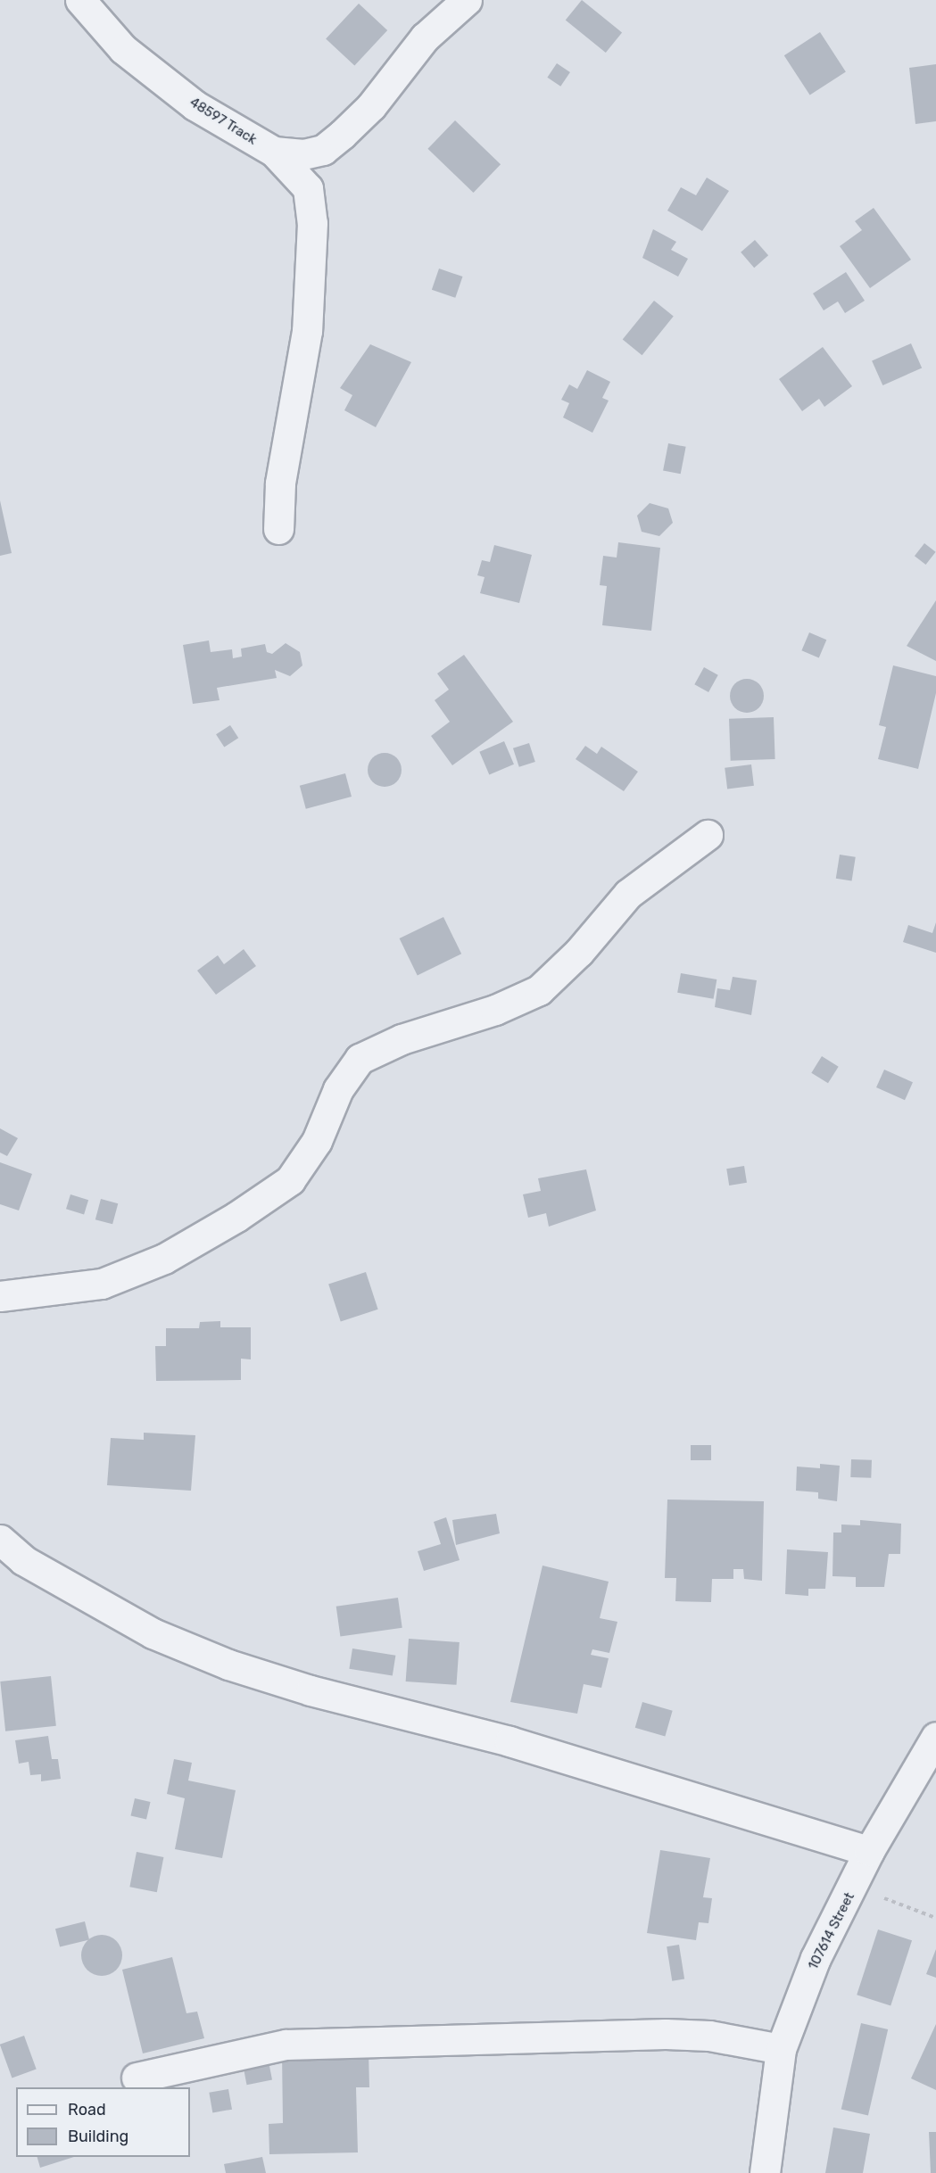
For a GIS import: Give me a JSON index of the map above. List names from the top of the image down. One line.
{"streets":{"street":["48597 Track","107614 Street"]},"legend":["Road","Building"]}
